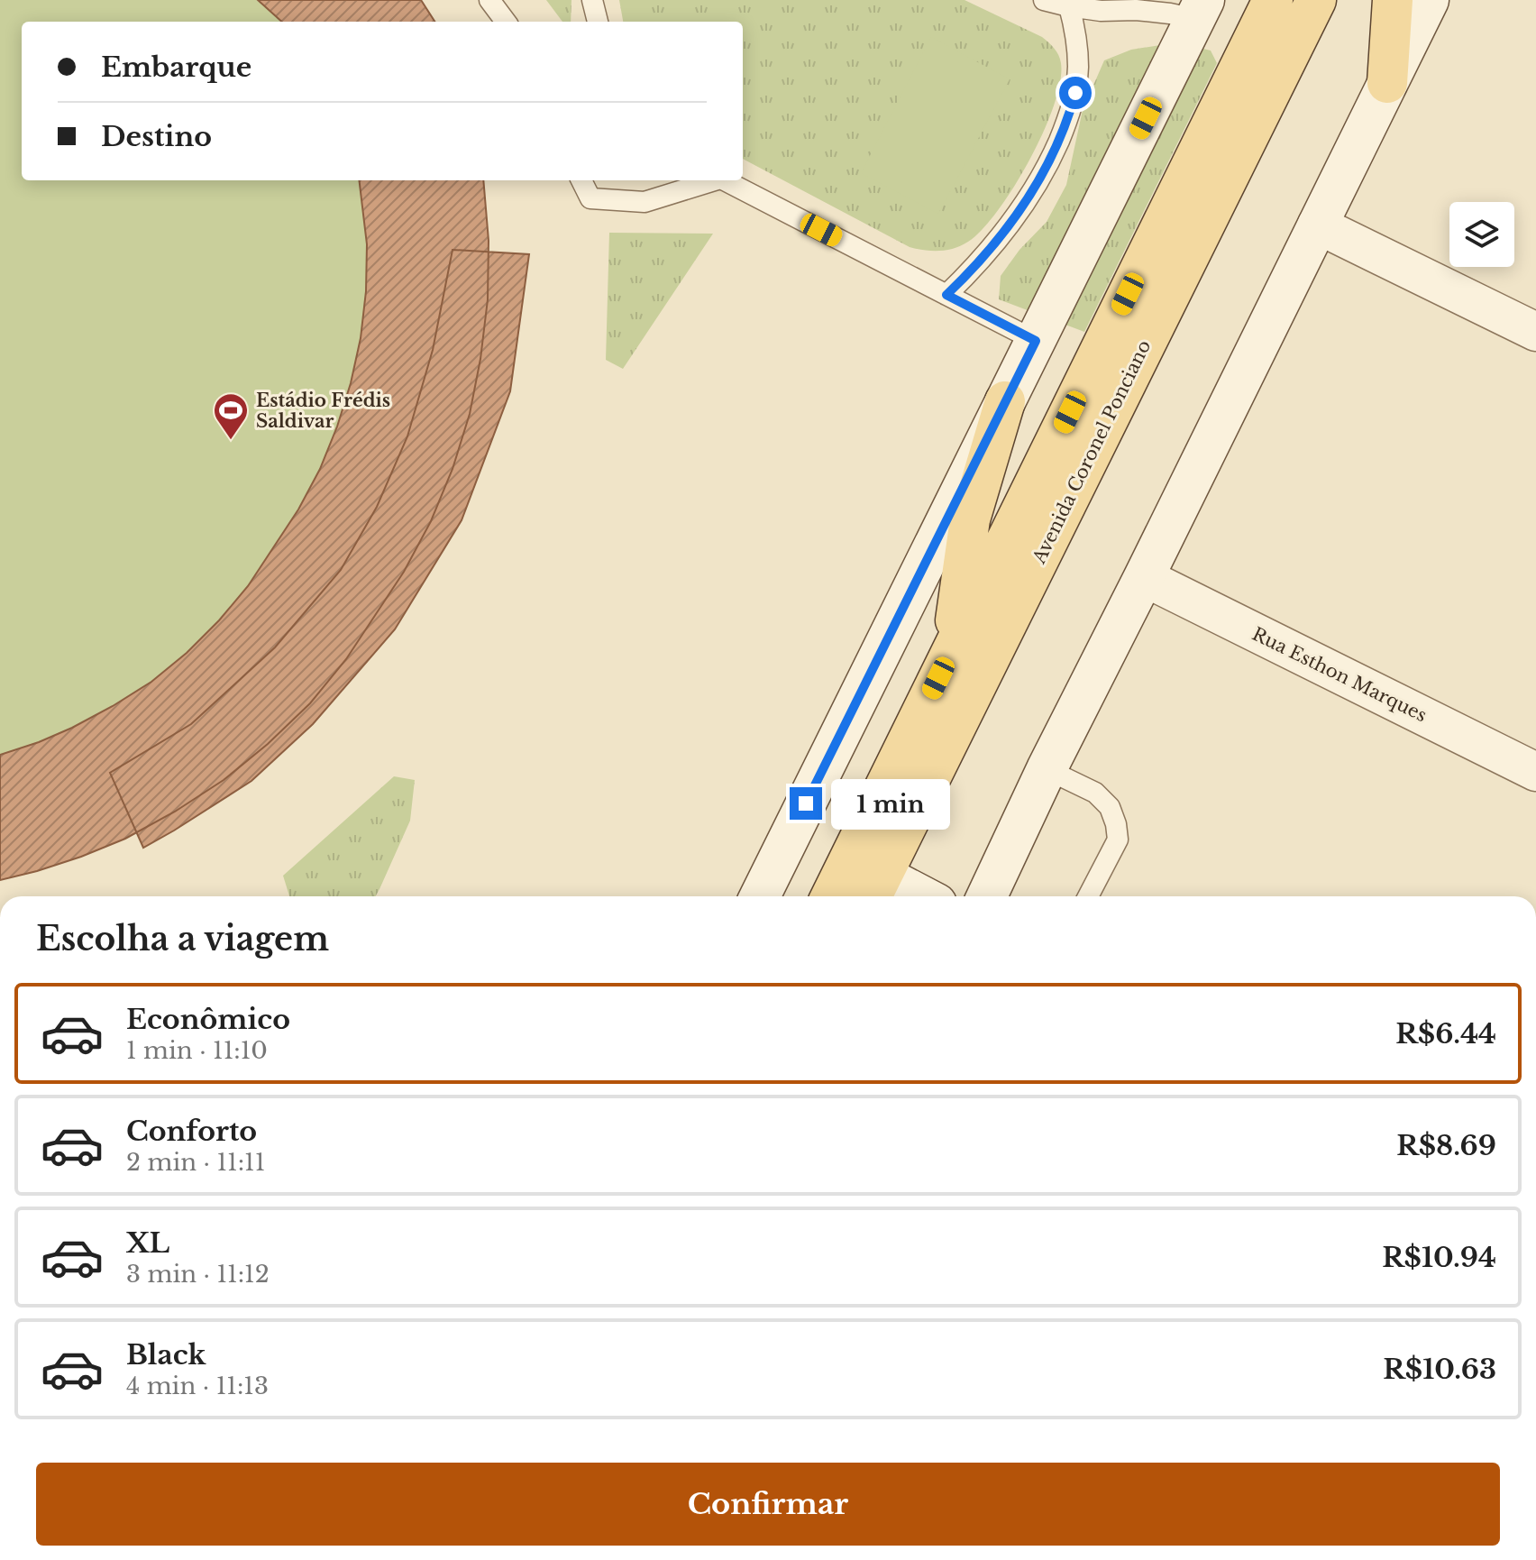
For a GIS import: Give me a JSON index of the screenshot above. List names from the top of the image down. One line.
{"streets":{"main road":["Avenida Coronel Ponciano"],"street":["Rua Esthon Marques"]},"places":{"sports":["Estádio Frédis Saldivar"]},"page":{"banner":["Embarque","Destino"],"bubble":"1 min","heading":"Escolha a viagem","list":[{"name":"Econômico","note":"1 min · 11:10","value":"R$6.44"},{"name":"Conforto","note":"2 min · 11:11","value":"R$8.69"},{"name":"XL","note":"3 min · 11:12","value":"R$10.94"},{"name":"Black","note":"4 min · 11:13","value":"R$10.63"}],"buttons":"Confirmar"}}
